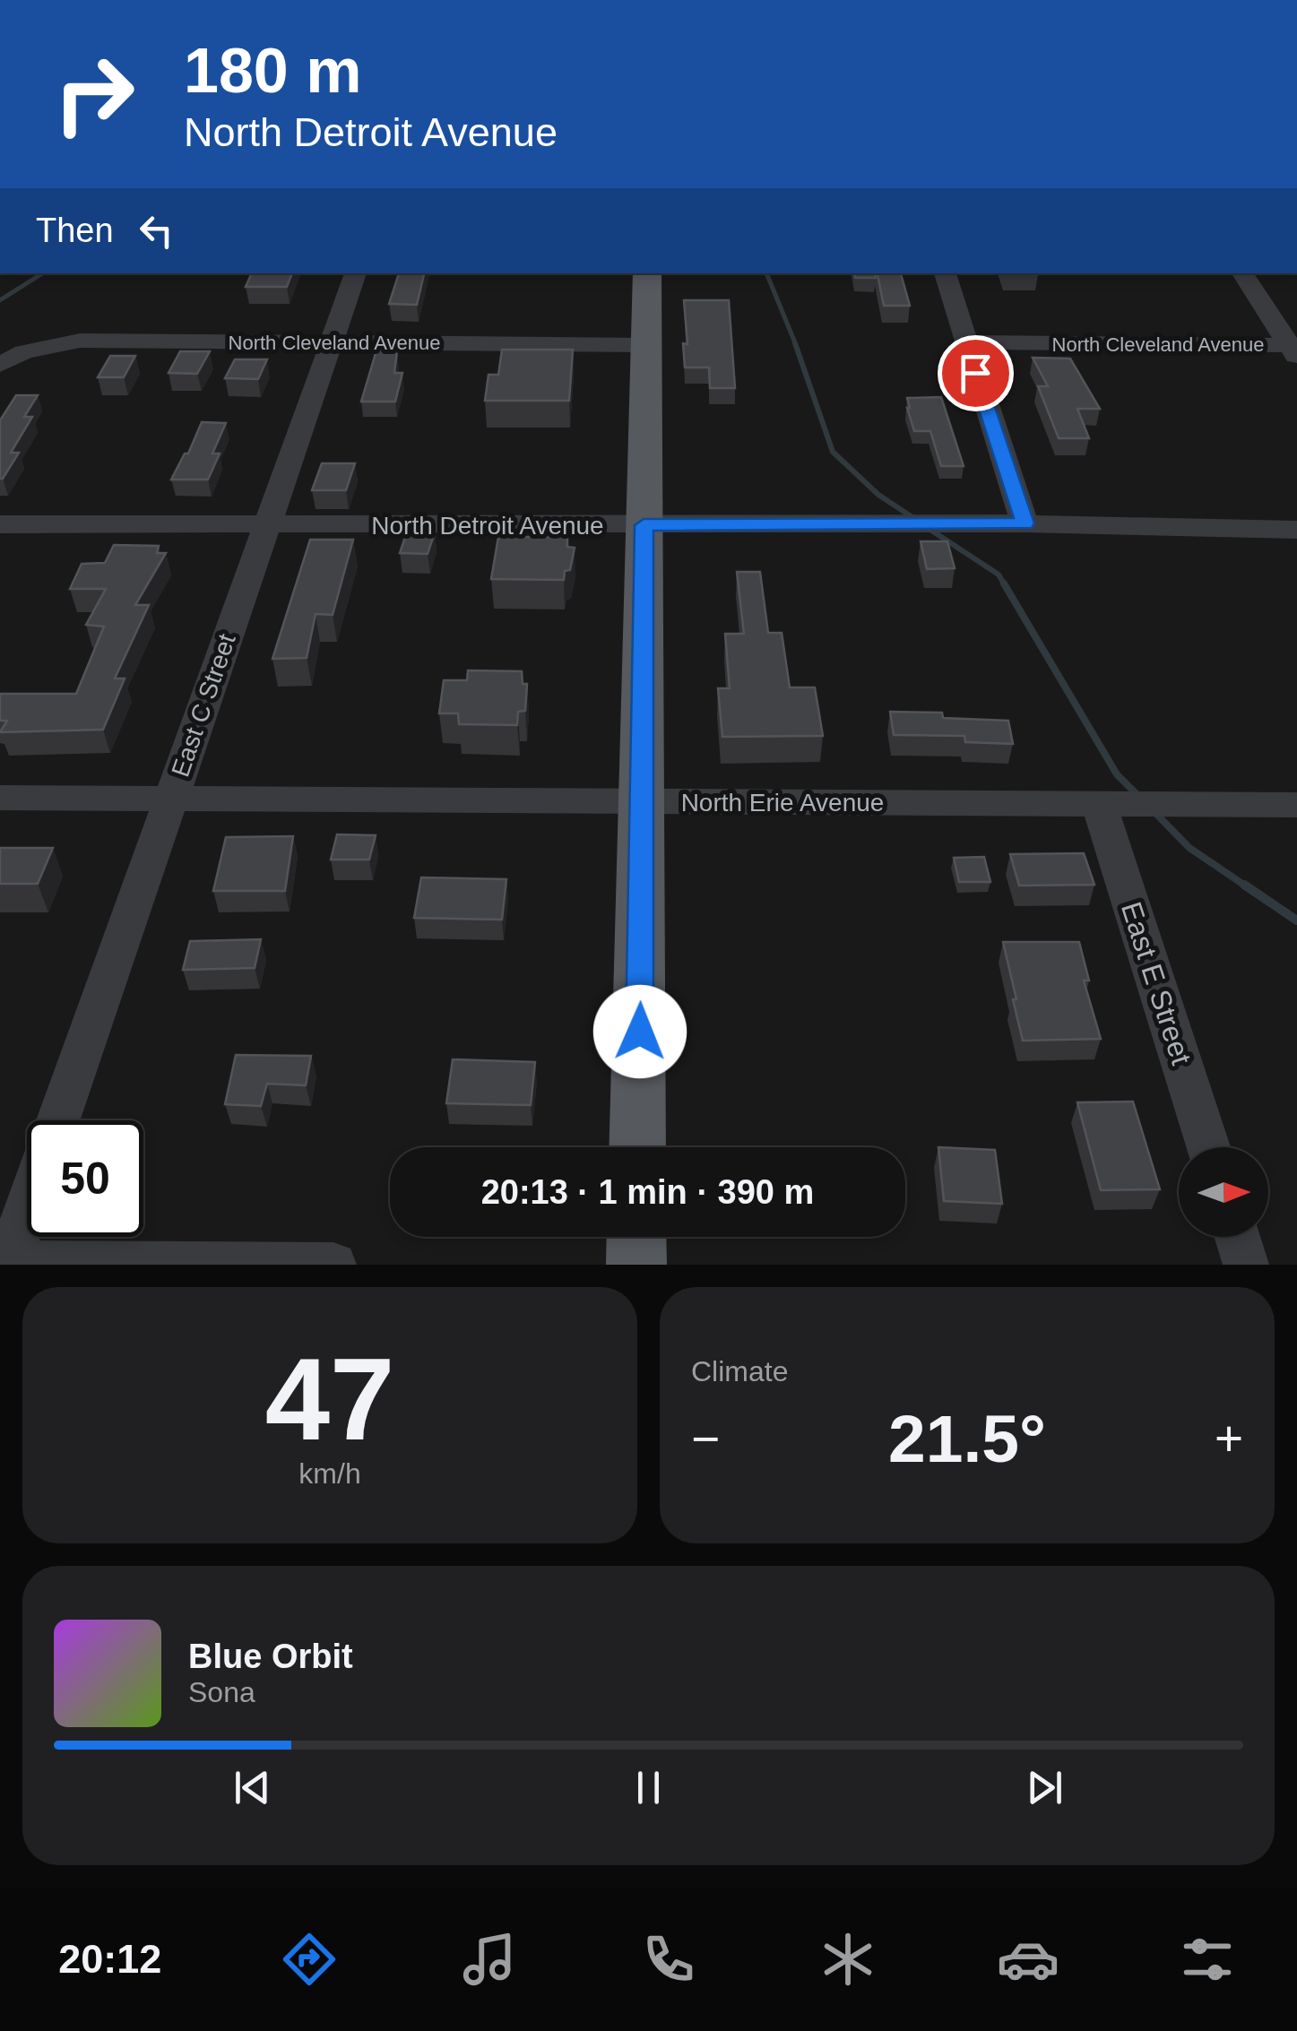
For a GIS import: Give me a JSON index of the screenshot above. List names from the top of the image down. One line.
{"streets":{"street":["North Cleveland Avenue","North Detroit Avenue","East C Street","North Erie Avenue","East E Street"]},"crossings":[["North Cleveland Avenue","East C Street"],["North Detroit Avenue","East C Street"],["East C Street","North Erie Avenue"],["North Erie Avenue","East E Street"]],"north":"right","page":{"turn":["180 m","North Detroit Avenue"],"then":"Then","limit":"50","trip":"20:13 · 1 min · 390 m","tile":[["47","km/h"],"Climate"],"heat":["−","21.5°","+"],"song":["Blue Orbit","Sona"],"tabs":"20:12"}}
